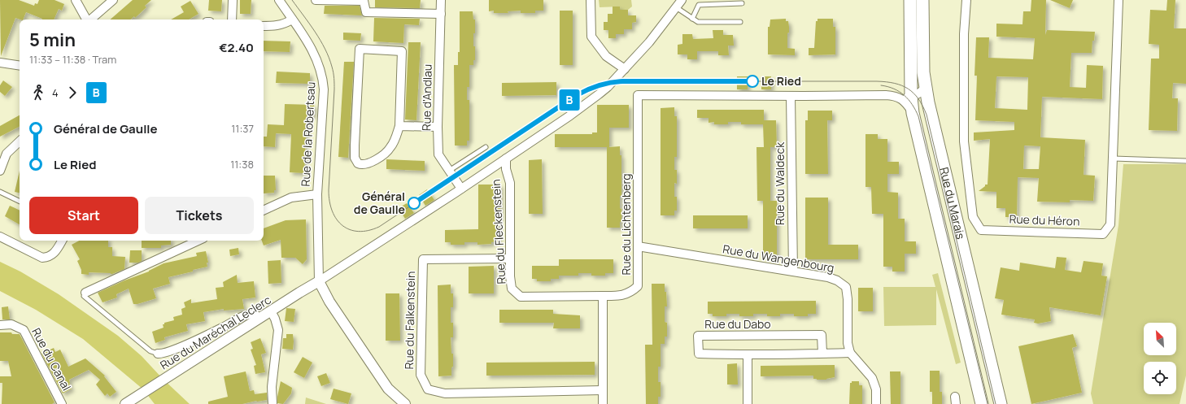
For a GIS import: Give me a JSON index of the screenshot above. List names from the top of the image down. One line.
{"streets":{"main road":["Rue du Marais"],"street":["Rue d'Andlau","Rue de la Robertsau","Rue du Waldeck","Rue du Héron","Rue du Lichtenberg","Rue du Fleckenstein","Rue du Wangenbourg","Rue du Falkenstein","Rue du Dabo","Rue du Maréchal Leclerc","Rue du Canal"]},"crossings":[["Rue de la Robertsau","Rue du Maréchal Leclerc"],["Rue du Waldeck","Rue du Lichtenberg"],["Rue du Waldeck","Rue du Wangenbourg"],["Rue du Lichtenberg","Rue du Fleckenstein"],["Rue du Lichtenberg","Rue du Wangenbourg"],["Rue du Fleckenstein","Rue du Falkenstein"],["Rue du Wangenbourg","Rue du Dabo"]],"places":["Le Ried","Général de Gaulle"],"lines":["tram line B"],"north":"top left","page":{"on_map":"B","heading":["5 min","11:33 – 11:38 · Tram","€2.40"],"legs":["4","B"],"list":[{"name":"Général de Gaulle","value":"11:37"},{"name":"Le Ried","value":"11:38"}],"buttons":["Start","Tickets"]}}
